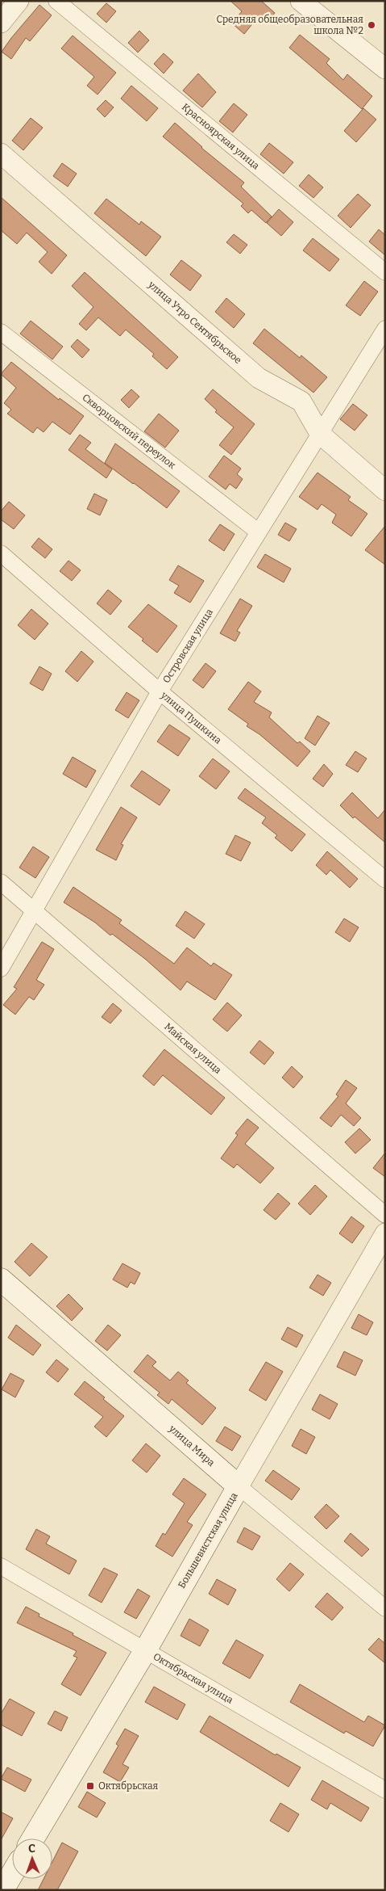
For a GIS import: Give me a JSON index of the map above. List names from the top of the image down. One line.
{"streets":{"main road":["улица Мира","Большевистская улица"],"street":["Красноярская улица","улица Утро Сентябрьское","Скворцовский переулок","Островская улица","улица Пушкина","Майская улица","Октябрьская улица"]},"crossings":[["улица Утро Сентябрьское","Островская улица"],["Скворцовский переулок","Островская улица"],["Островская улица","улица Пушкина"],["Островская улица","Майская улица"],["улица Мира","Большевистская улица"],["Большевистская улица","Октябрьская улица"]],"places":{"other":["Средняя общеобразовательная школа №2"],"transit":["Октябрьская"]},"north":"top"}
